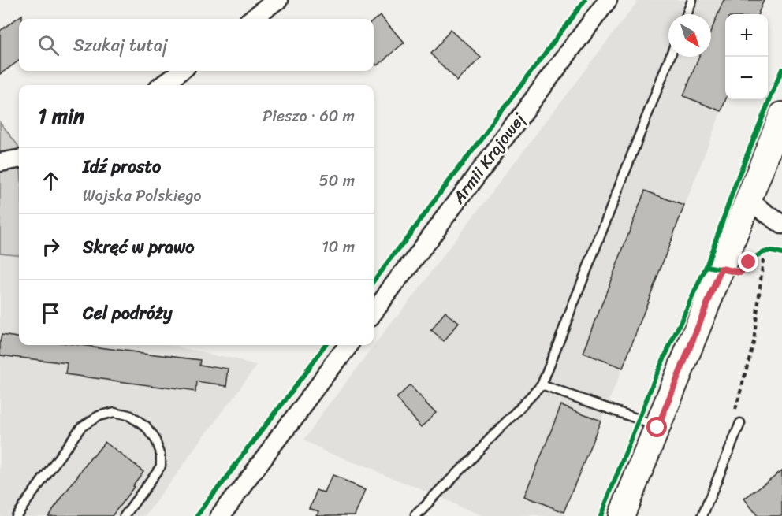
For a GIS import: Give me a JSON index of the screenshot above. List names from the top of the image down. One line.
{"streets":{"street":["Armii Krajowej"]},"north":"bottom right","page":{"map_buttons":["+","−"],"search":"Szukaj tutaj","heading":["1 min","Pieszo · 60 m"],"list":[["Idź prosto","Wojska Polskiego","50 m"],["Skręć w prawo","10 m"],"Cel podróży"]}}
